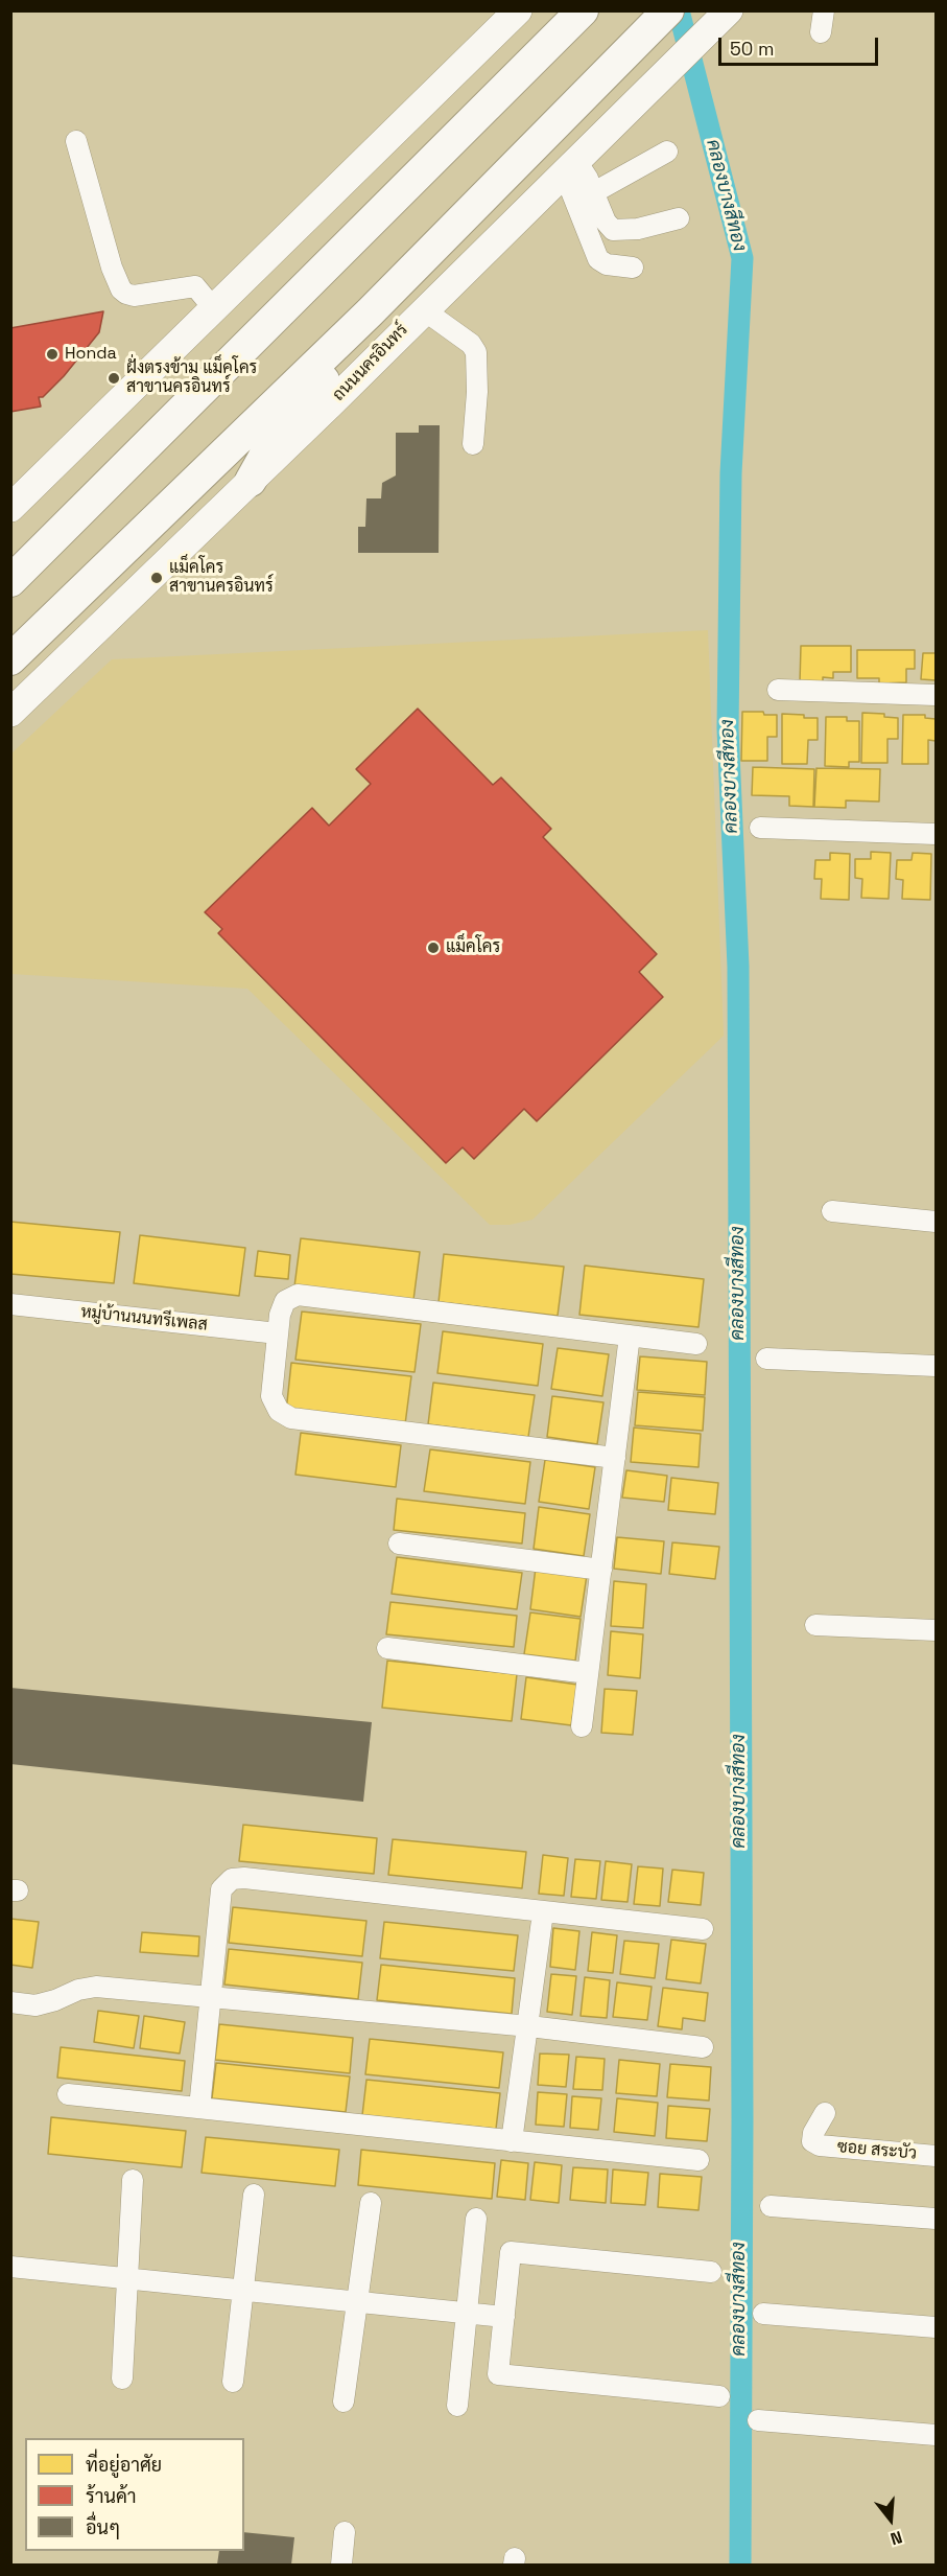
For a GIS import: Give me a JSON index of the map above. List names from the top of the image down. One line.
{"streets":{"main road":["ถนนนครอินทร์"],"street":["หมู่บ้านนนทรีเพลส","ซอย สระบัว"]},"water":["คลองบางสีทอง"],"places":["Honda","ฝั่งตรงข้าม แม็คโคร สาขานครอินทร์","แม็คโคร สาขานครอินทร์","แม็คโคร"],"legend":["ที่อยู่อาศัย","ร้านค้า","อื่นๆ"],"scale_bar":"50 m","north":"bottom"}
